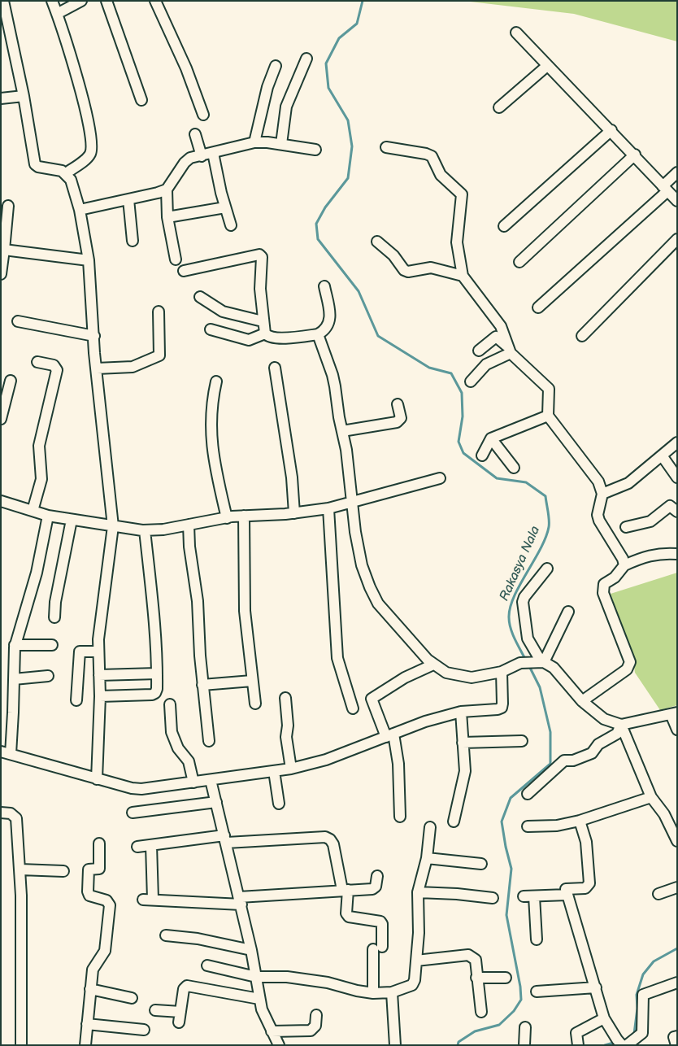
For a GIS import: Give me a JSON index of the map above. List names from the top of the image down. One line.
{"water":["Rakasya Nala"]}
